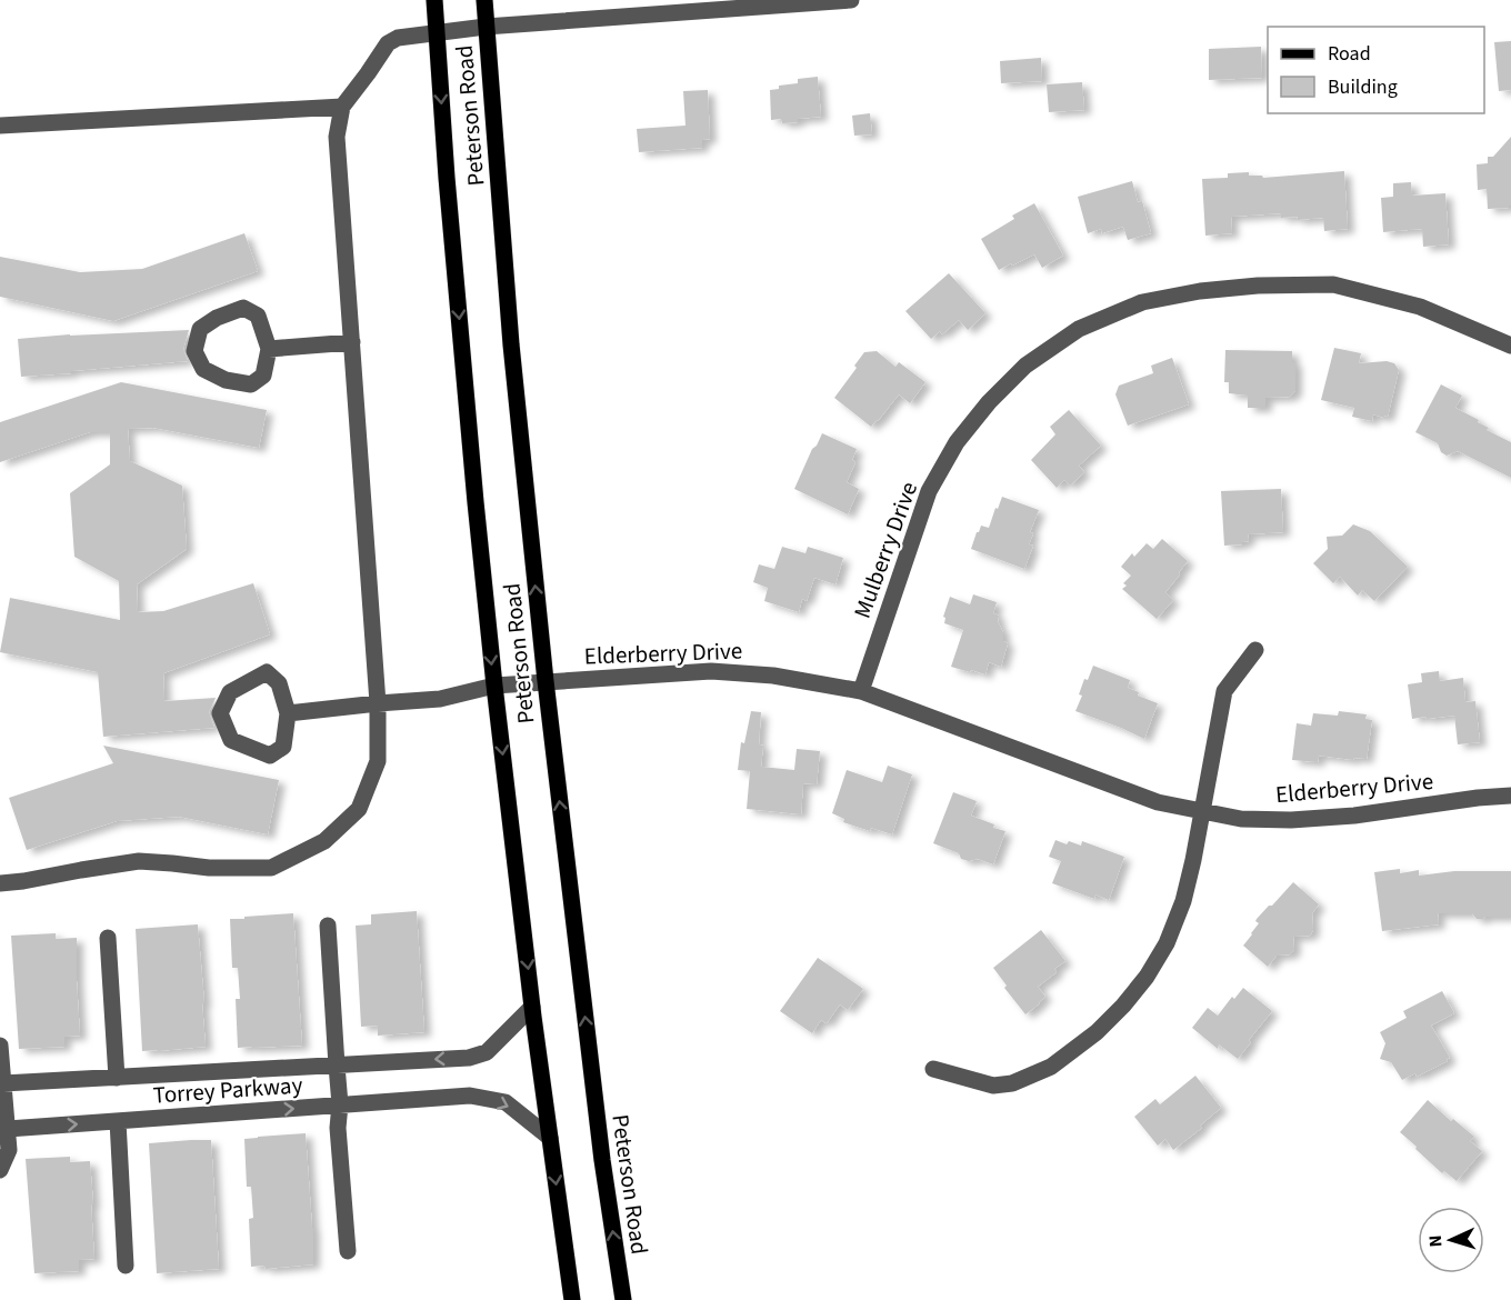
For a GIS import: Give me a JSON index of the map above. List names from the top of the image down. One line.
{"streets":{"main road":["Peterson Road"],"street":["Mulberry Drive","Elderberry Drive","Torrey Parkway"]},"crossings":[["Peterson Road","Elderberry Drive"],["Peterson Road","Torrey Parkway"],["Mulberry Drive","Elderberry Drive"]],"legend":["Road","Building"],"north":"left"}
